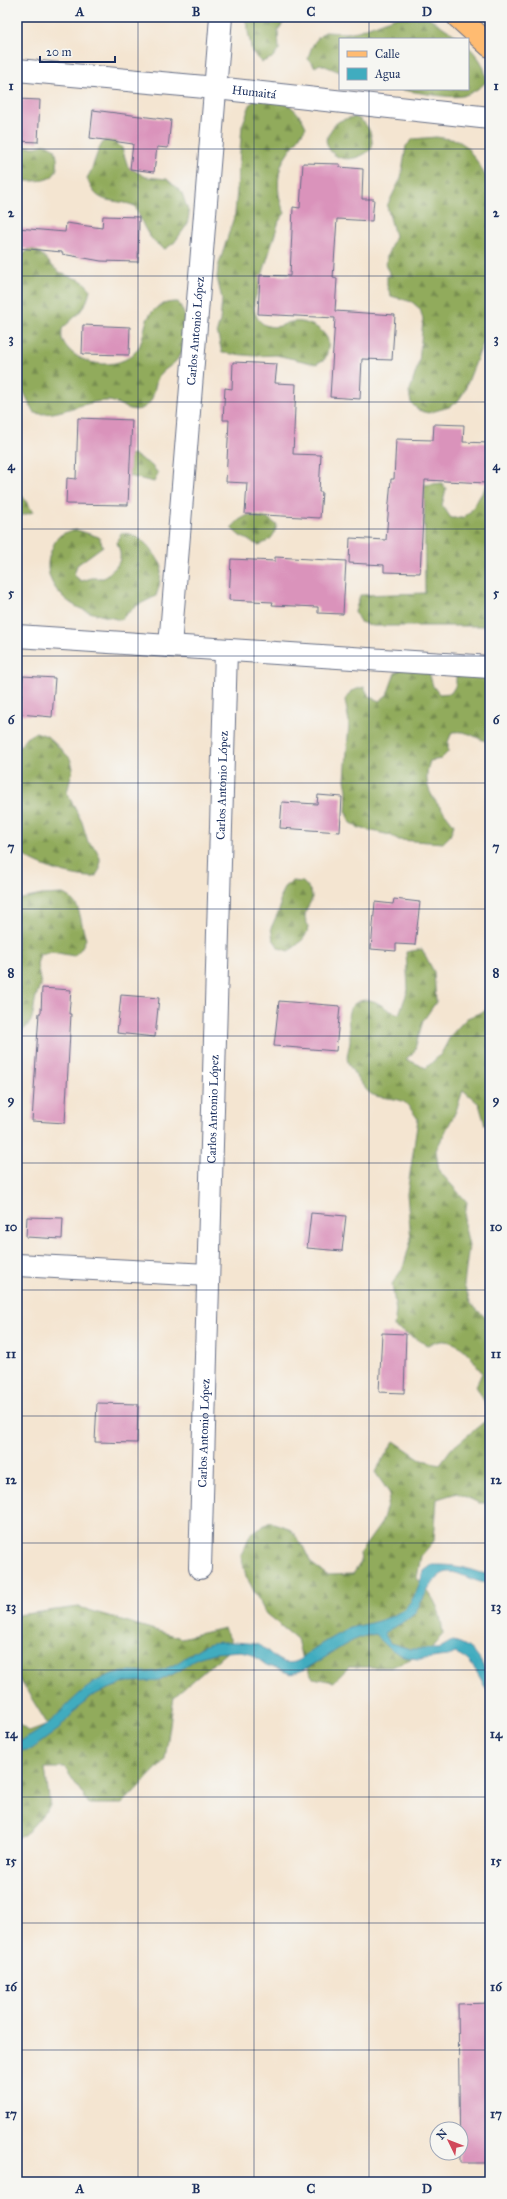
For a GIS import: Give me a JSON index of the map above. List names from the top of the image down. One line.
{"streets":{"street":["Humaitá","Carlos Antonio López"]},"crossings":[["Humaitá","Carlos Antonio López"]],"legend":["Calle","Agua"],"scale_bar":"20 m","north":"top left","grid":{"columns":["A","B","C","D"],"rows":["1","2","3","4","5","6","7","8","9","10","11","12","13","14","15","16","17"]}}
